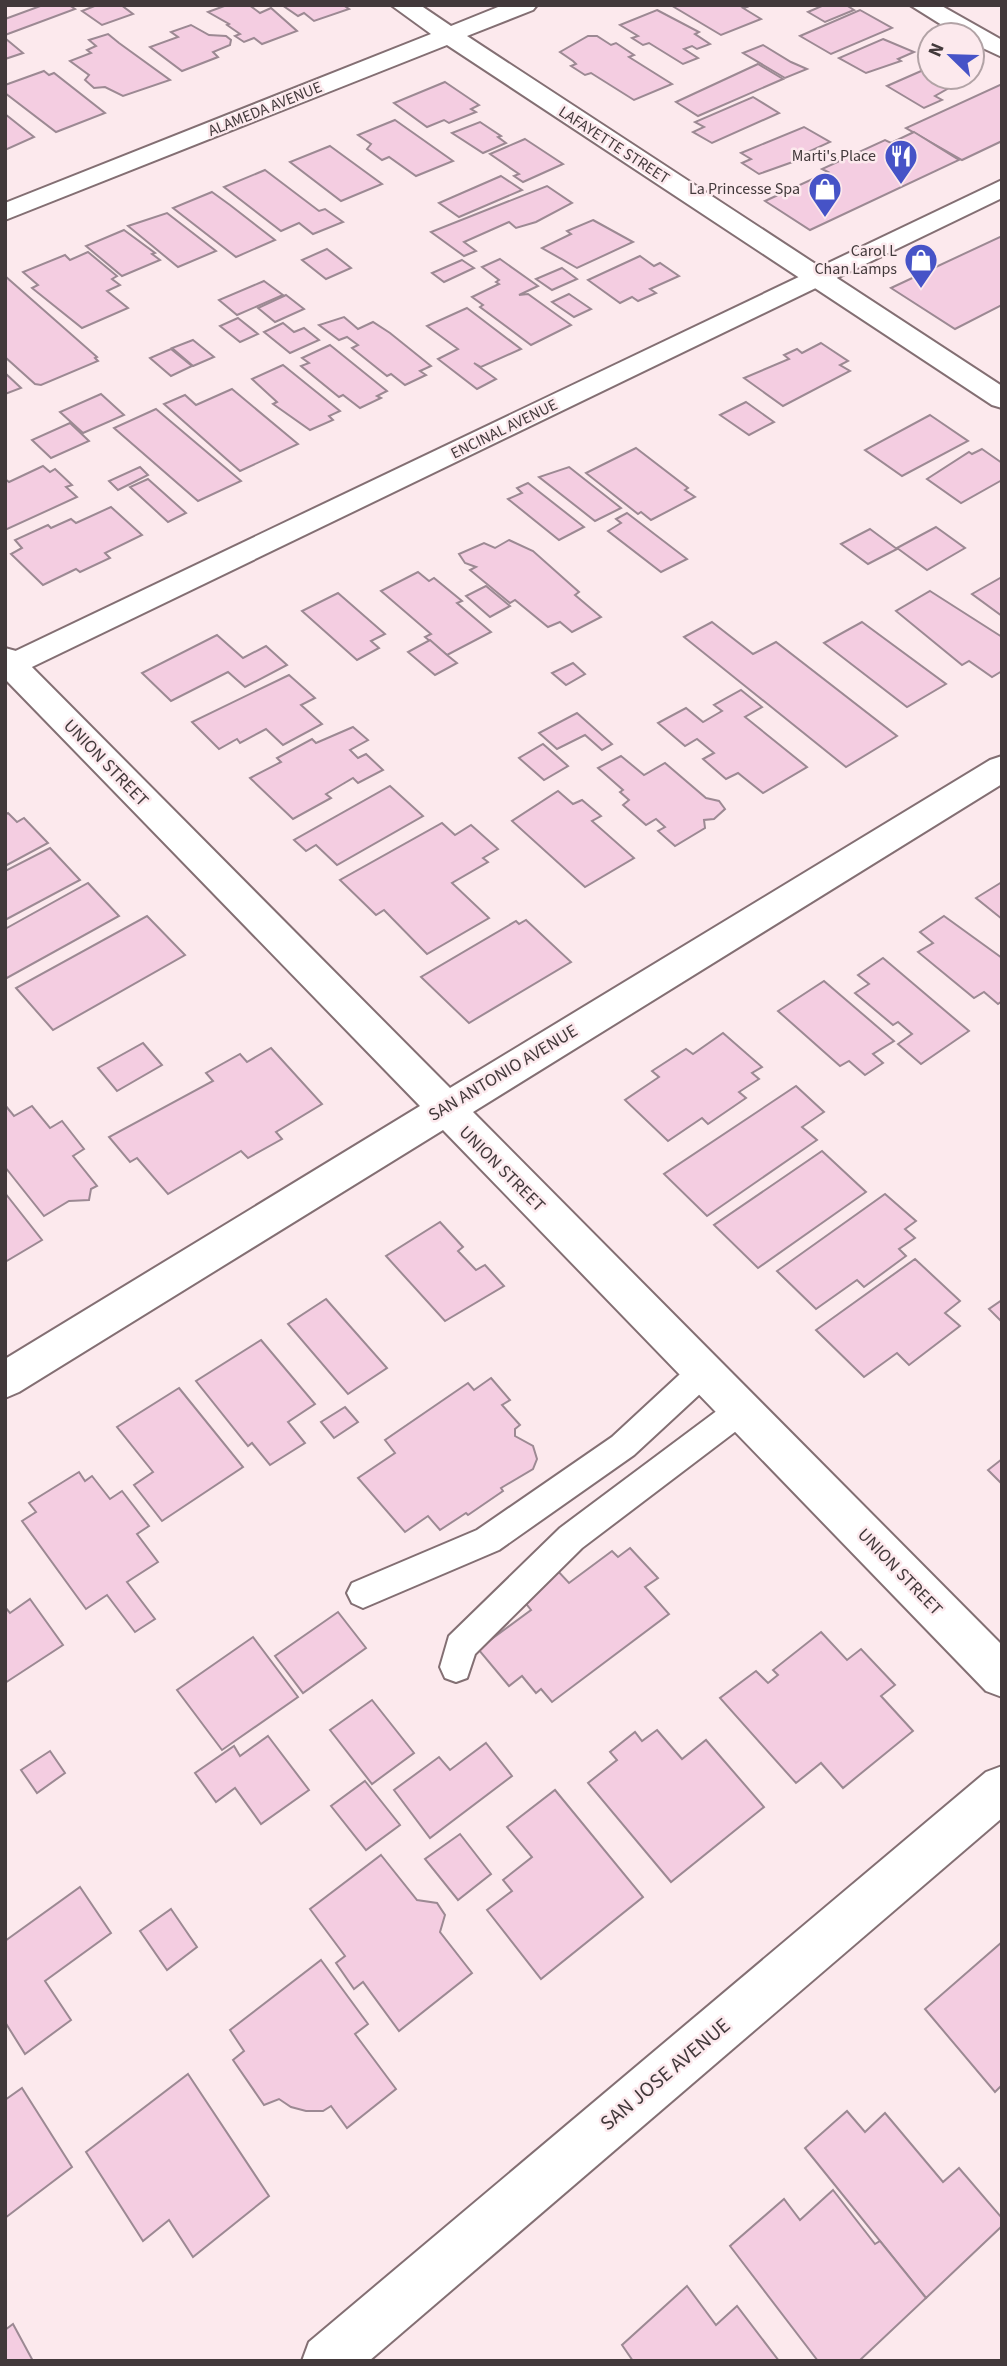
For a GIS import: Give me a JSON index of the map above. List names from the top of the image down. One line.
{"streets":{"street":["ALAMEDA AVENUE","LAFAYETTE STREET","ENCINAL AVENUE","UNION STREET","SAN ANTONIO AVENUE","SAN JOSE AVENUE"]},"crossings":[["ALAMEDA AVENUE","LAFAYETTE STREET"],["LAFAYETTE STREET","ENCINAL AVENUE"],["ENCINAL AVENUE","UNION STREET"],["UNION STREET","SAN ANTONIO AVENUE"]],"places":{"restaurant":["Marti's Place"],"shop":["La Princesse Spa","Carol L Chan Lamps"]},"north":"top left"}
